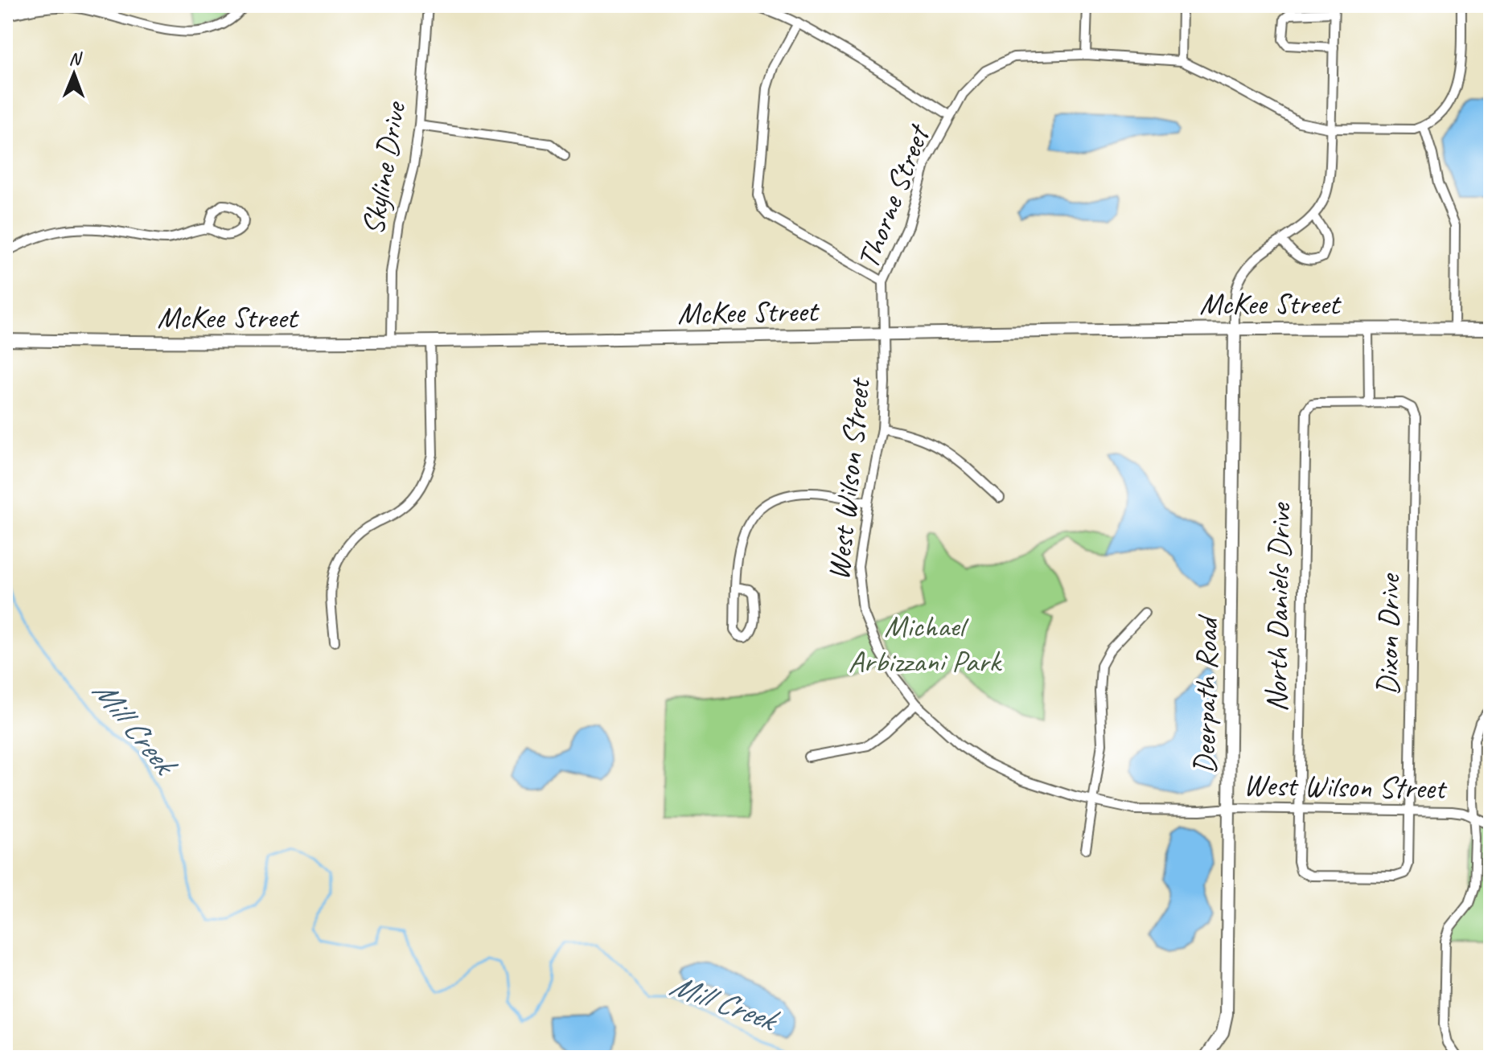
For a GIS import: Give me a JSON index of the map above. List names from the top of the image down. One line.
{"streets":{"street":["Skyline Drive","Thorne Street","McKee Street","West Wilson Street","North Daniels Drive","Dixon Drive","Deerpath Road"]},"crossings":[["Skyline Drive","McKee Street"],["Thorne Street","McKee Street"],["Thorne Street","West Wilson Street"],["McKee Street","West Wilson Street"],["McKee Street","Deerpath Road"],["West Wilson Street","North Daniels Drive"],["West Wilson Street","Dixon Drive"],["West Wilson Street","Deerpath Road"],["North Daniels Drive","Dixon Drive"]],"water":["Mill Creek"],"parks":["Michael Arbizzani Park"],"north":"top"}
